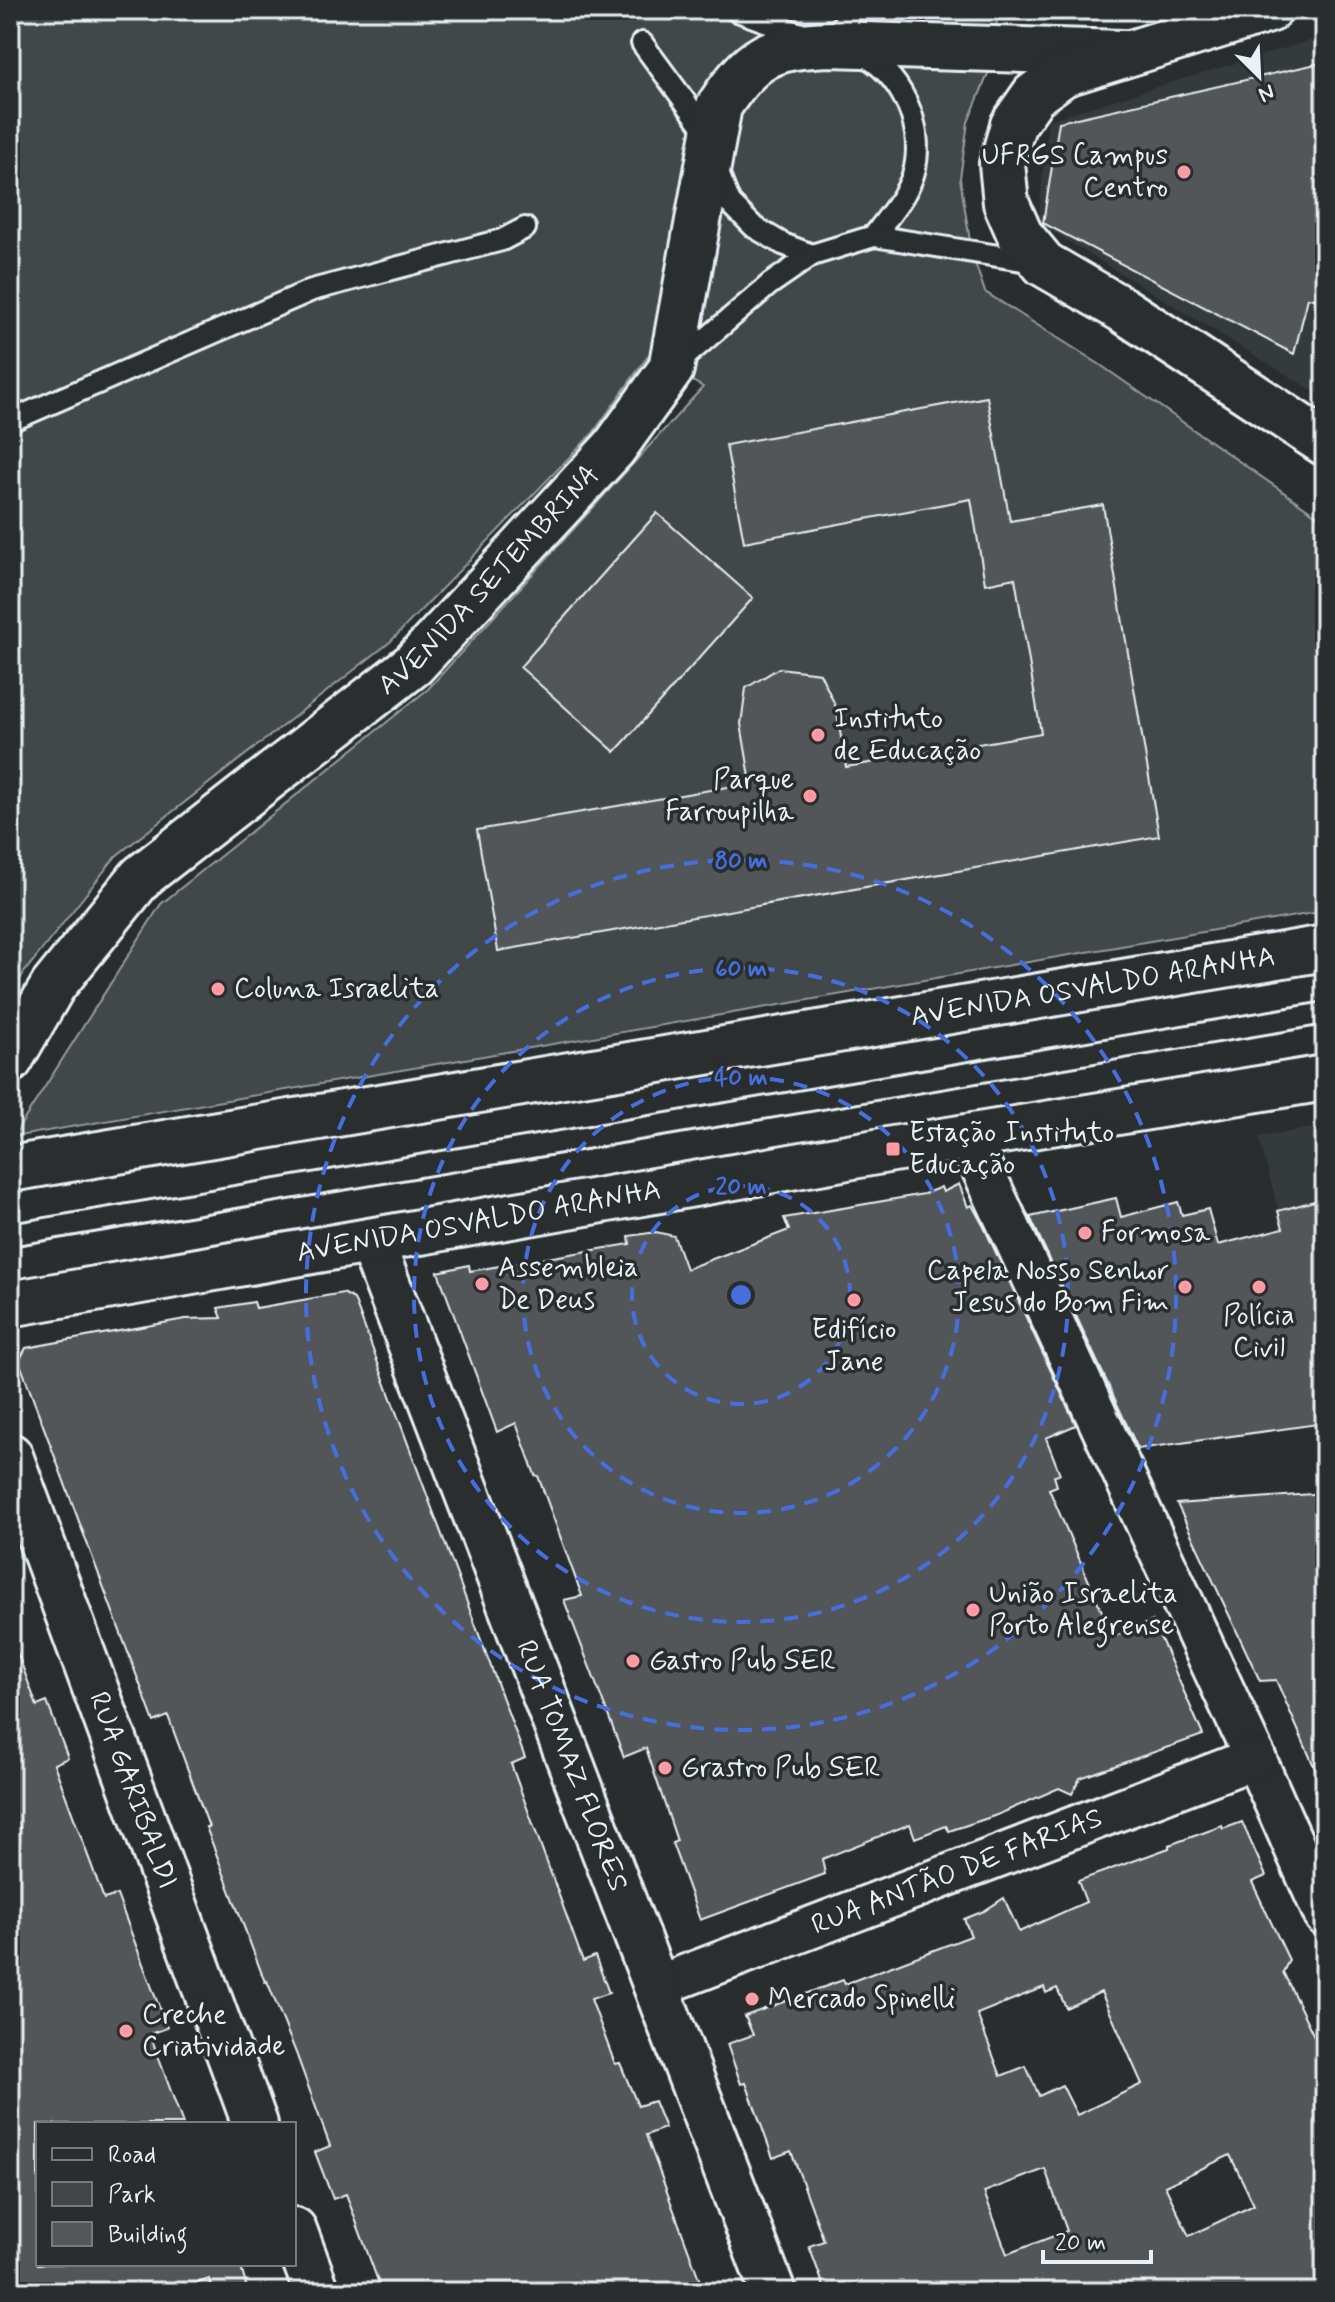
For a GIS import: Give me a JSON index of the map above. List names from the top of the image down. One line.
{"streets":{"street":["AVENIDA SETEMBRINA","AVENIDA OSVALDO ARANHA","RUA TOMAZ FLORES","RUA GARIBALDI","RUA ANTÃO DE FARIAS"]},"crossings":[["AVENIDA OSVALDO ARANHA","RUA TOMAZ FLORES"],["RUA TOMAZ FLORES","RUA ANTÃO DE FARIAS"]],"places":{"other":["UFRGS Campus Centro","Instituto de Educação","Parque Farroupilha","Coluna Israelita","Formosa","Assembleia De Deus","Capela Nosso Senhor Jesus do Bom Fim","Polícia Civil","Edifício Jane","União Israelita Porto Alegrense","Gastro Pub SER","Grastro Pub SER","Mercado Spinelli","Creche Criatividade"],"transit":["Estação Instituto Educação"]},"legend":["Road","Park","Building"],"scale_bar":"20 m","north":"bottom right","rings":["80 m","60 m","40 m","20 m"]}
